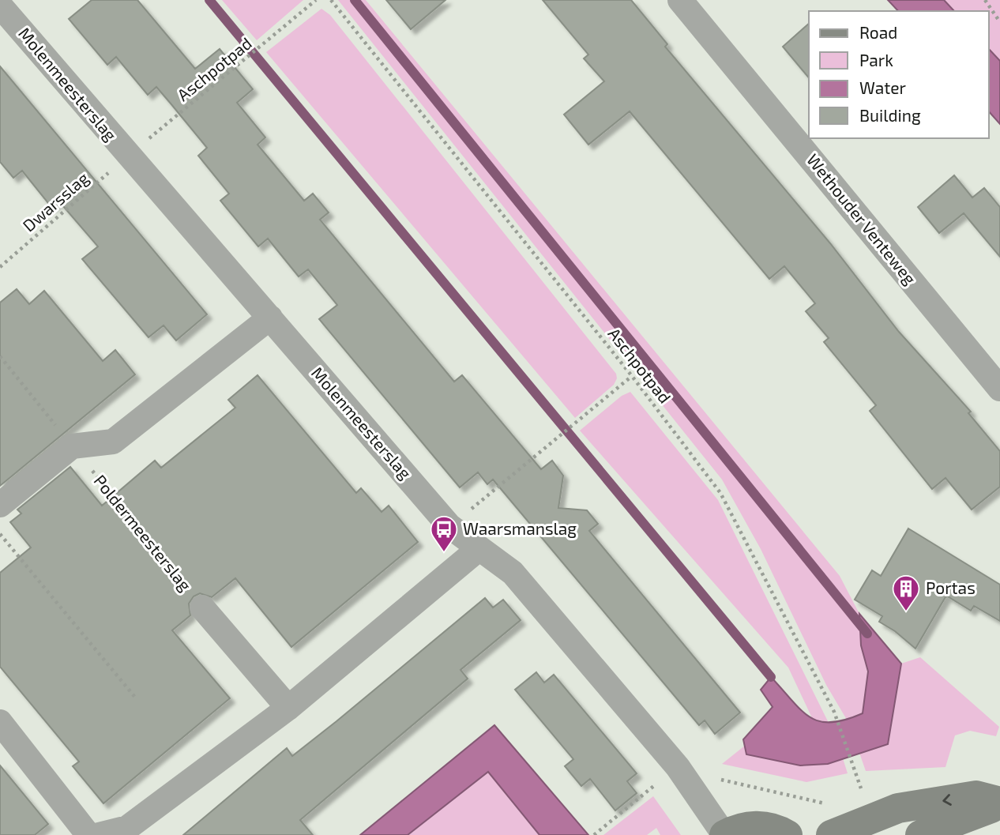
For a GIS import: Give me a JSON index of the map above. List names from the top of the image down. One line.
{"streets":{"street":["Molenmeesterslag","Wethouder Venteweg","Poldermeesterslag"],"path":["Aschpotpad","Dwarsslag"]},"crossings":[["Aschpotpad","Molenmeesterslag"],["Aschpotpad","Dwarsslag"],["Molenmeesterslag","Dwarsslag"]],"places":{"bus stop":["Waarsmanslag"],"building":["Portas"]},"legend":["Road","Park","Water","Building"]}
